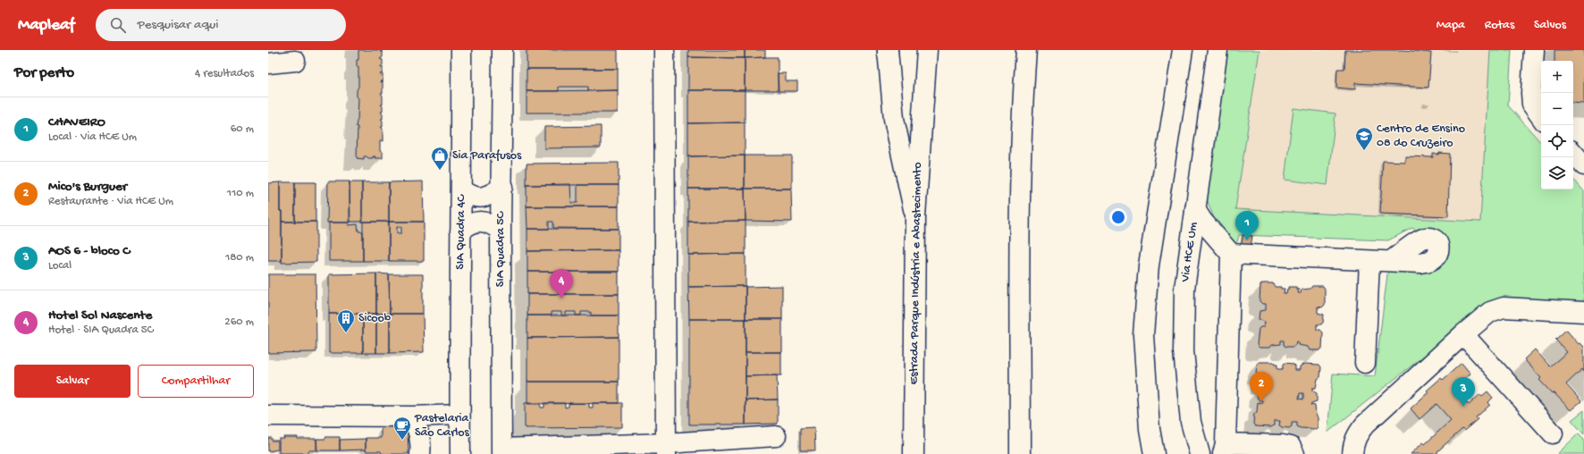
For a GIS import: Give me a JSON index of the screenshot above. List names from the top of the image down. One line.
{"streets":{"main road":["SIA Quadra 4C","SIA Quadra 5C","Via HCE Um","Estrada Parque Indústria e Abastecimento"]},"places":{"school or university":["Centro de Ensino 08 do Cruzeiro"],"shop":["Sia Parafusos"],"building":["Sicoob"],"cafe":["Pastelaria São Carlos"]},"page":{"header":"Mapleaf","search":"Pesquisar aqui","nav":["Mapa","Rotas","Salvos"],"heading":["Por perto","4 resultados"],"map_buttons":["+","−"],"list":[{"mark":"1","name":"CHAVEIRO","note":"Local · Via HCE Um","value":"60 m"},{"mark":"2","name":"Mico's Burguer","note":"Restaurante · Via HCE Um","value":"110 m"},{"mark":"3","name":"AOS 6 - bloco C","note":"Local","value":"180 m"},{"mark":"4","name":"Hotel Sol Nascente","note":"Hotel · SIA Quadra 5C","value":"260 m"}],"pins":["1","4","2","3"],"buttons":["Salvar","Compartilhar"]}}
